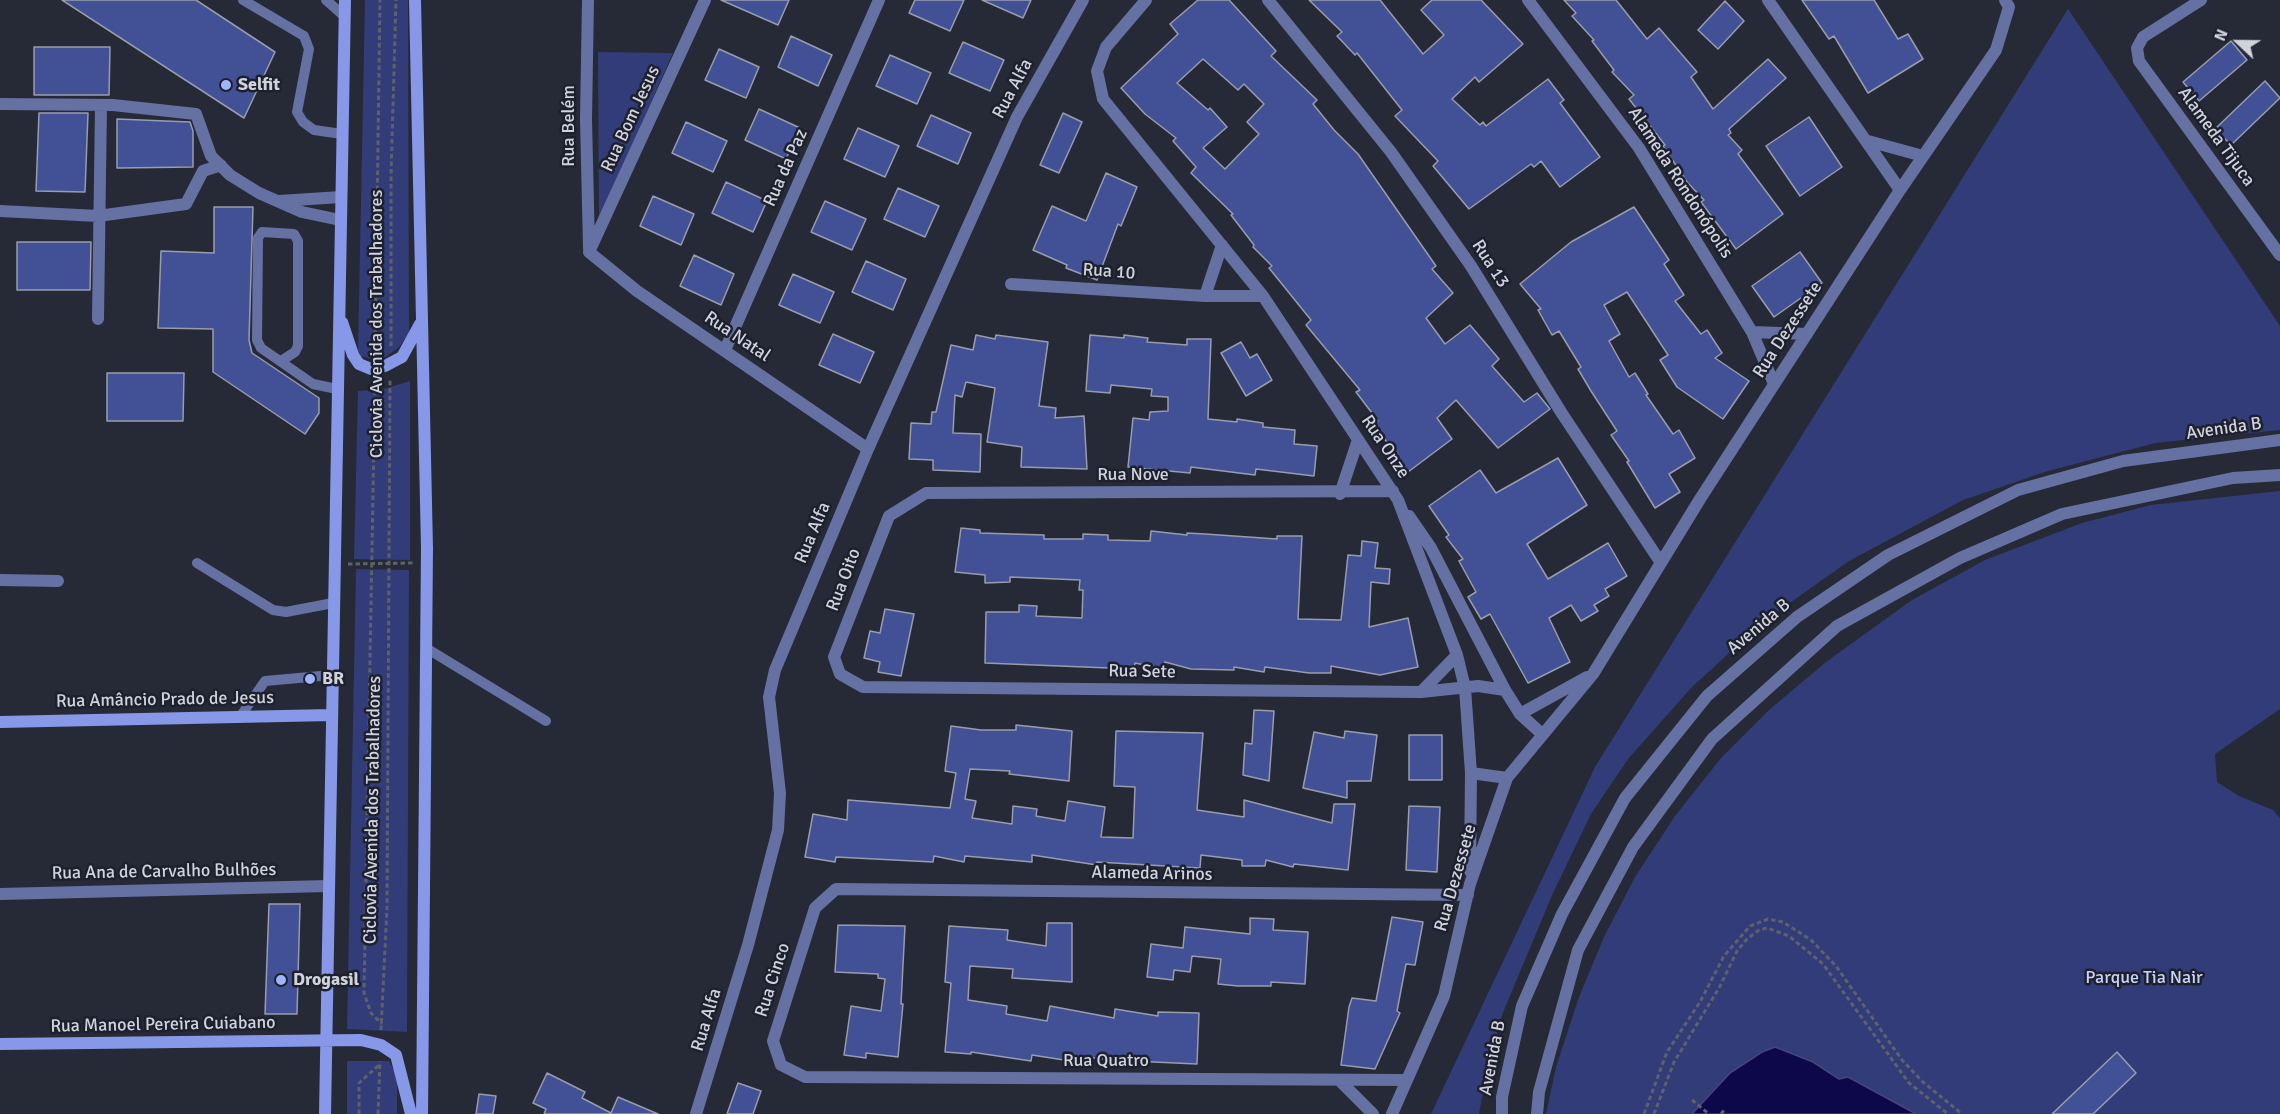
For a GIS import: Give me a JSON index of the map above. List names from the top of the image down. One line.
{"streets":{"main road":["Rua Amâncio Prado de Jesus","Rua Manoel Pereira Cuiabano"],"street":["Rua Alfa","Rua Bom Jesus","Rua Belém","Alameda Tijuca","Rua da Paz","Alameda Rondonópolis","Rua 13","Rua 10","Rua Dezessete","Rua Natal","Avenida B","Rua Onze","Rua Nove","Rua Oito","Rua Sete","Rua Ana de Carvalho Bulhões","Alameda Arinos","Rua Cinco","Rua Quatro"],"path":["Ciclovia Avenida dos Trabalhadores"]},"crossings":[["Rua Alfa","Rua Natal"],["Rua Bom Jesus","Rua Belém"],["Rua Bom Jesus","Rua Natal"],["Rua Belém","Rua Natal"],["Rua da Paz","Rua Natal"],["Alameda Rondonópolis","Rua Dezessete"],["Rua 13","Rua Dezessete"],["Rua 10","Rua Onze"],["Rua Dezessete","Rua Onze"],["Rua Dezessete","Alameda Arinos"],["Rua Dezessete","Rua Quatro"],["Rua Onze","Rua Nove"],["Rua Onze","Rua Sete"],["Rua Onze","Alameda Arinos"],["Rua Nove","Rua Oito"],["Rua Oito","Rua Sete"],["Alameda Arinos","Rua Cinco"],["Rua Cinco","Rua Quatro"]],"parks":["Parque Tia Nair"],"places":["Selfit","BR","Drogasil"],"north":"left"}
